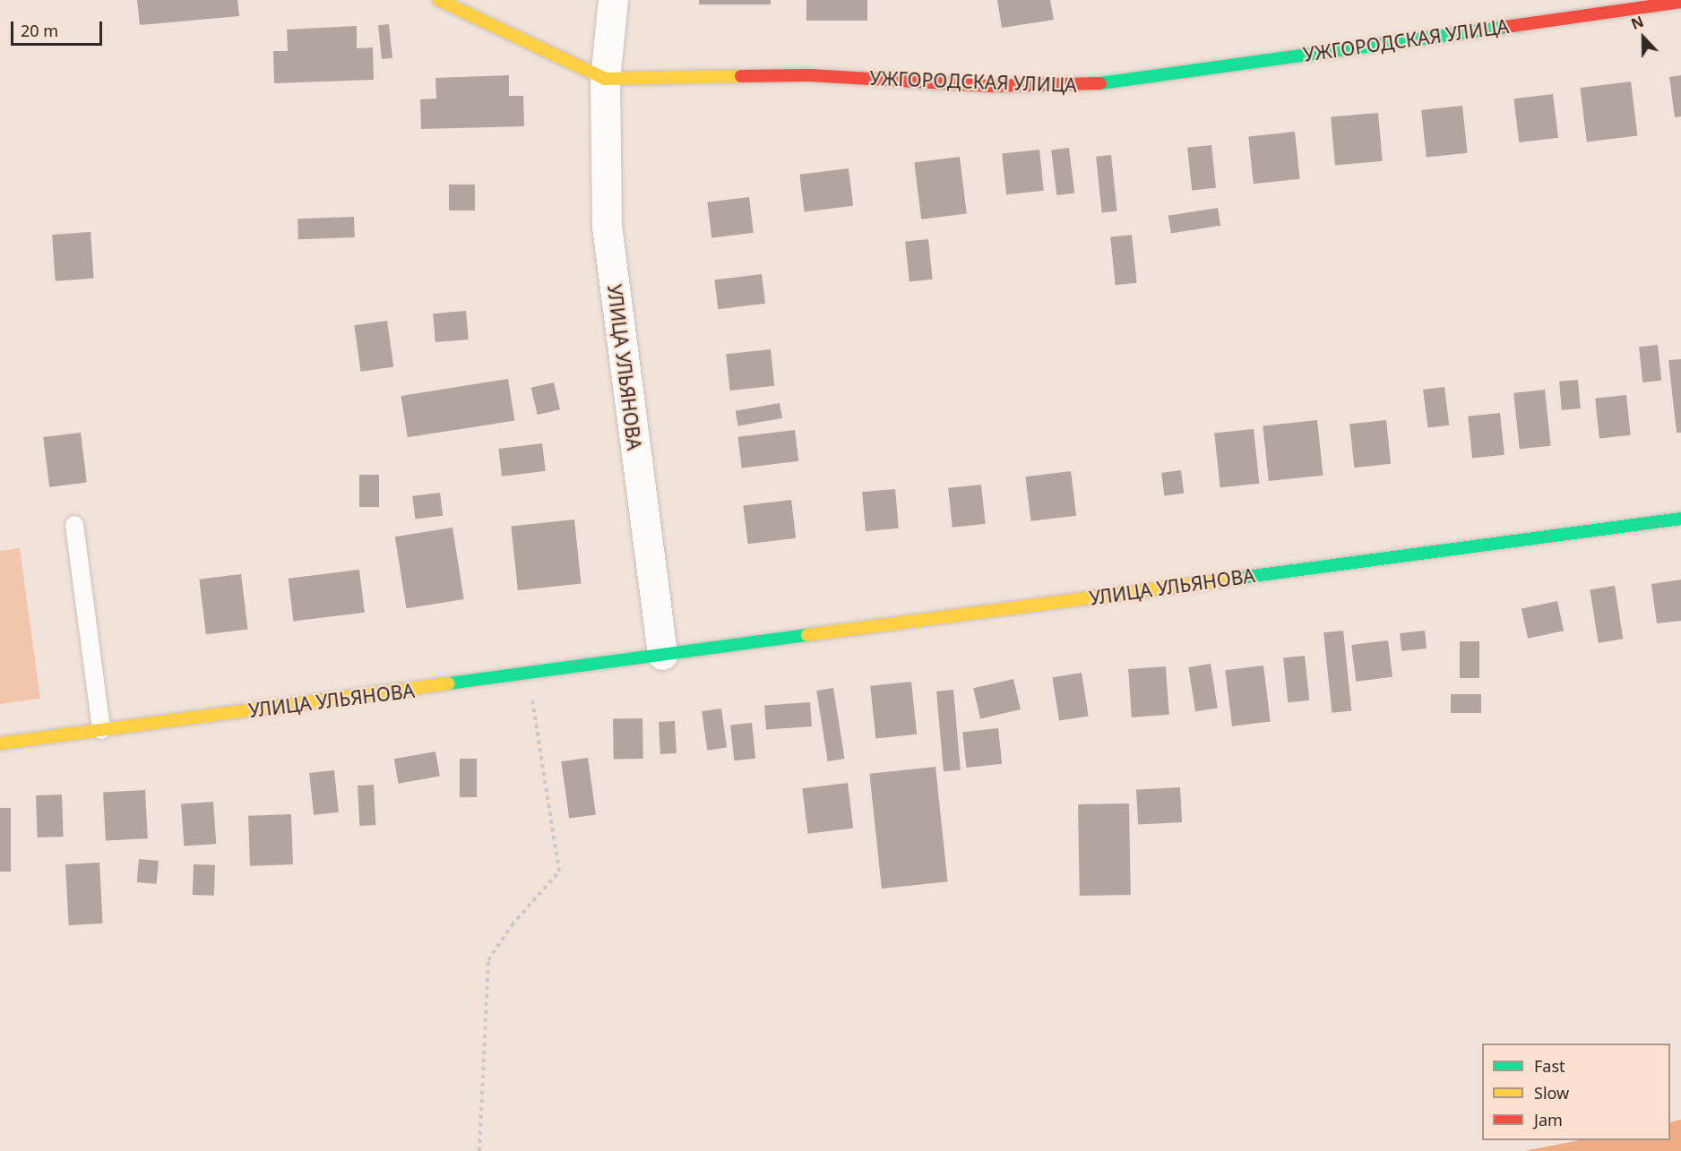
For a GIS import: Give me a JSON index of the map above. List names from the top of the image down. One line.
{"streets":{"street":["УЖГОРОДСКАЯ УЛИЦА","УЛИЦА УЛЬЯНОВА"]},"crossings":[["УЖГОРОДСКАЯ УЛИЦА","УЛИЦА УЛЬЯНОВА"]],"legend":["Fast","Slow","Jam"],"scale_bar":"20 m","north":"top"}
